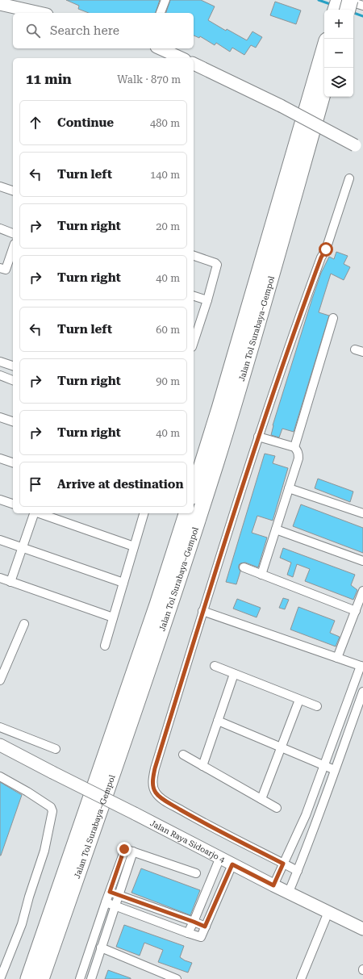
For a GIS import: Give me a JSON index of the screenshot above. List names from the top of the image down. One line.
{"streets":{"highway":["Jalan Tol Surabaya–Gempol"],"street":["Jalan Raya Sidoarjo 4"]},"page":{"map_buttons":["+","−"],"search":"Search here","heading":["11 min","Walk · 870 m"],"list":[["Continue","480 m"],["Turn left","140 m"],["Turn right","20 m"],["Turn right","40 m"],["Turn left","60 m"],["Turn right","90 m"],["Turn right","40 m"],"Arrive at destination"]}}
